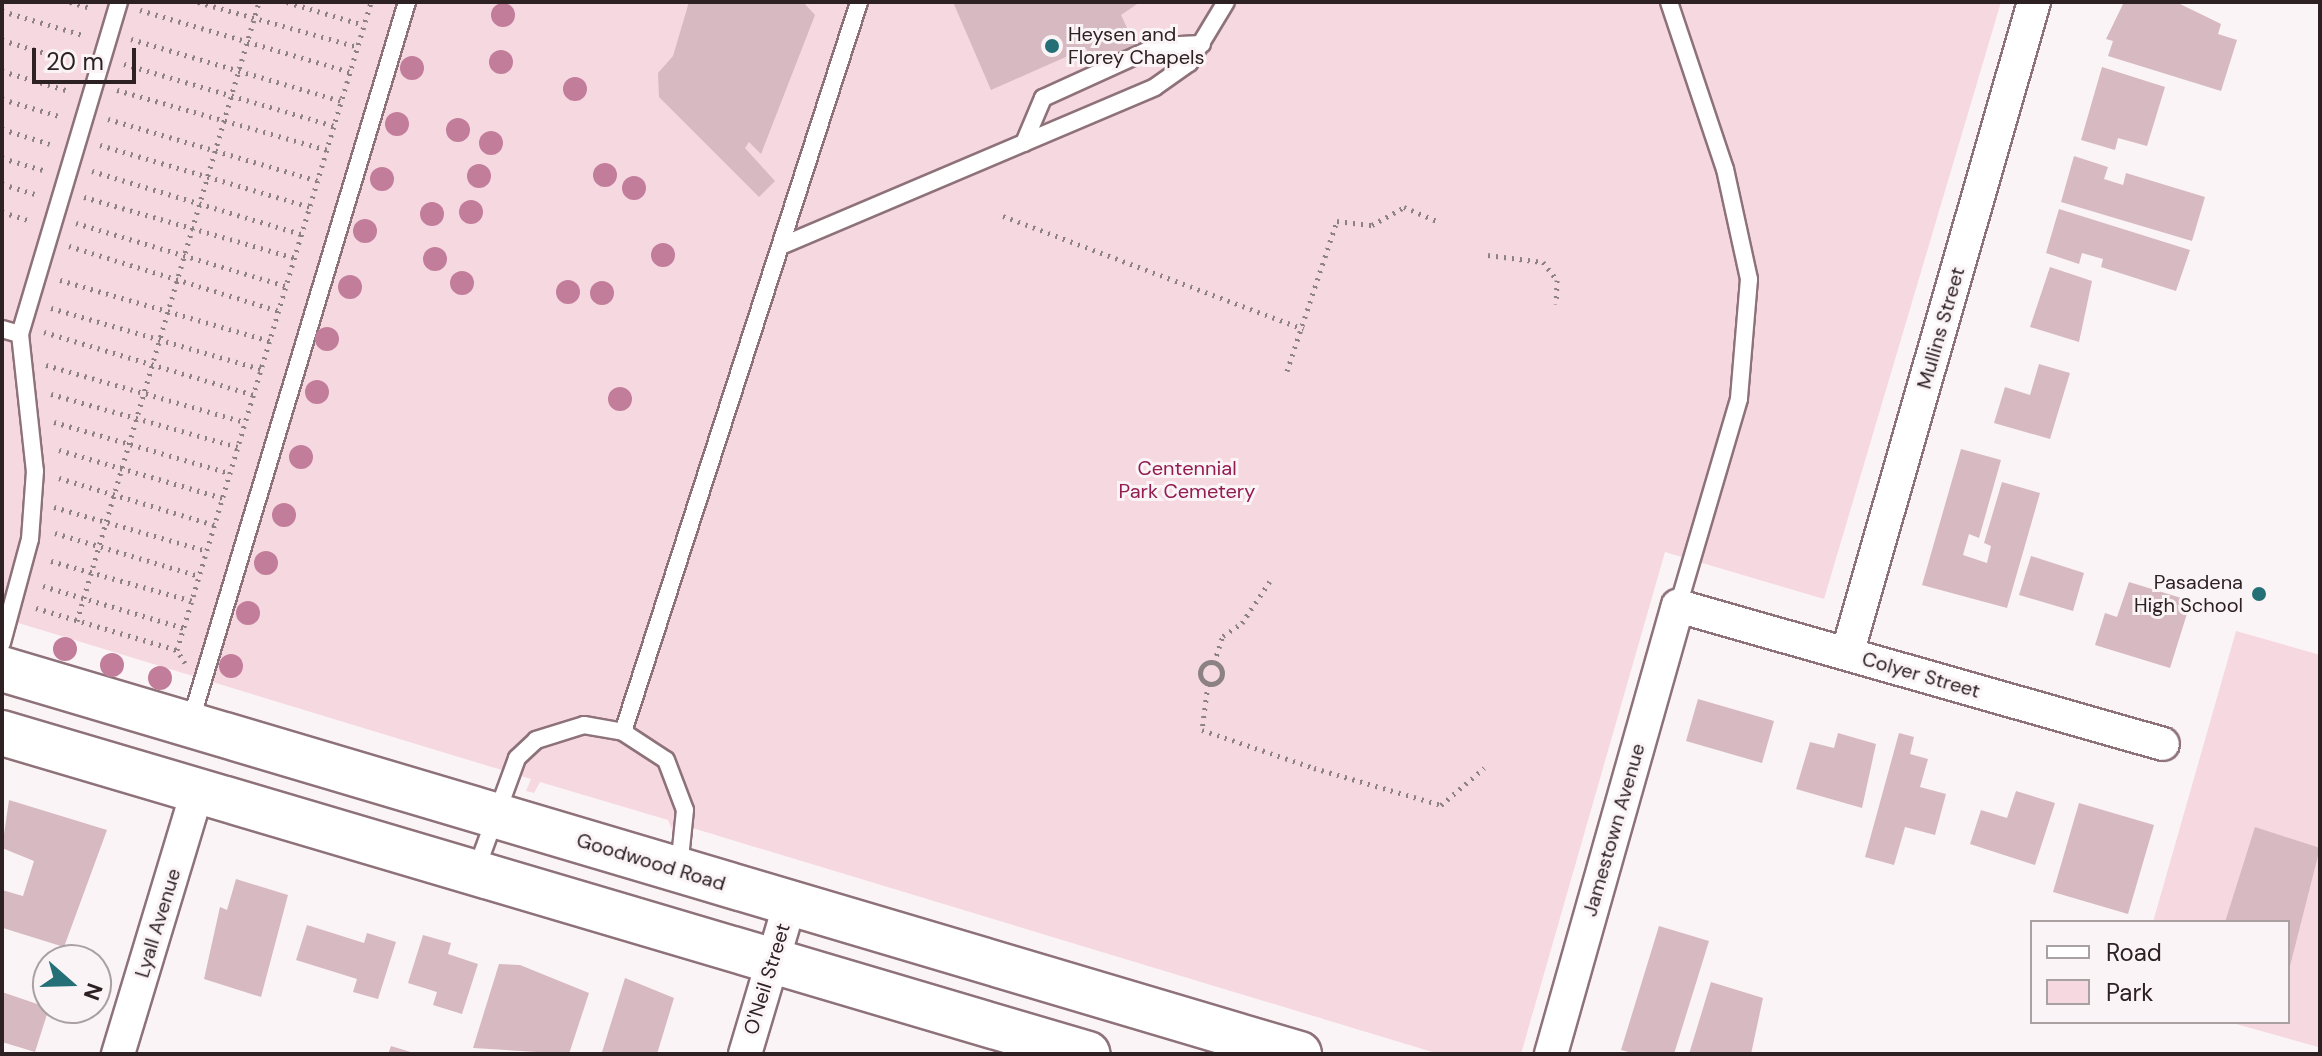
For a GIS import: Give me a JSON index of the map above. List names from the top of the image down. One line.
{"streets":{"main road":["Goodwood Road"],"street":["Mullins Street","Colyer Street","Jamestown Avenue","Lyall Avenue","O'Neil Street"]},"crossings":[["Mullins Street","Colyer Street"],["Colyer Street","Jamestown Avenue"],["Goodwood Road","O'Neil Street"]],"parks":["Centennial Park Cemetery"],"places":["Heysen and Florey Chapels","Pasadena High School"],"legend":["Road","Park"],"scale_bar":"20 m","north":"right"}
